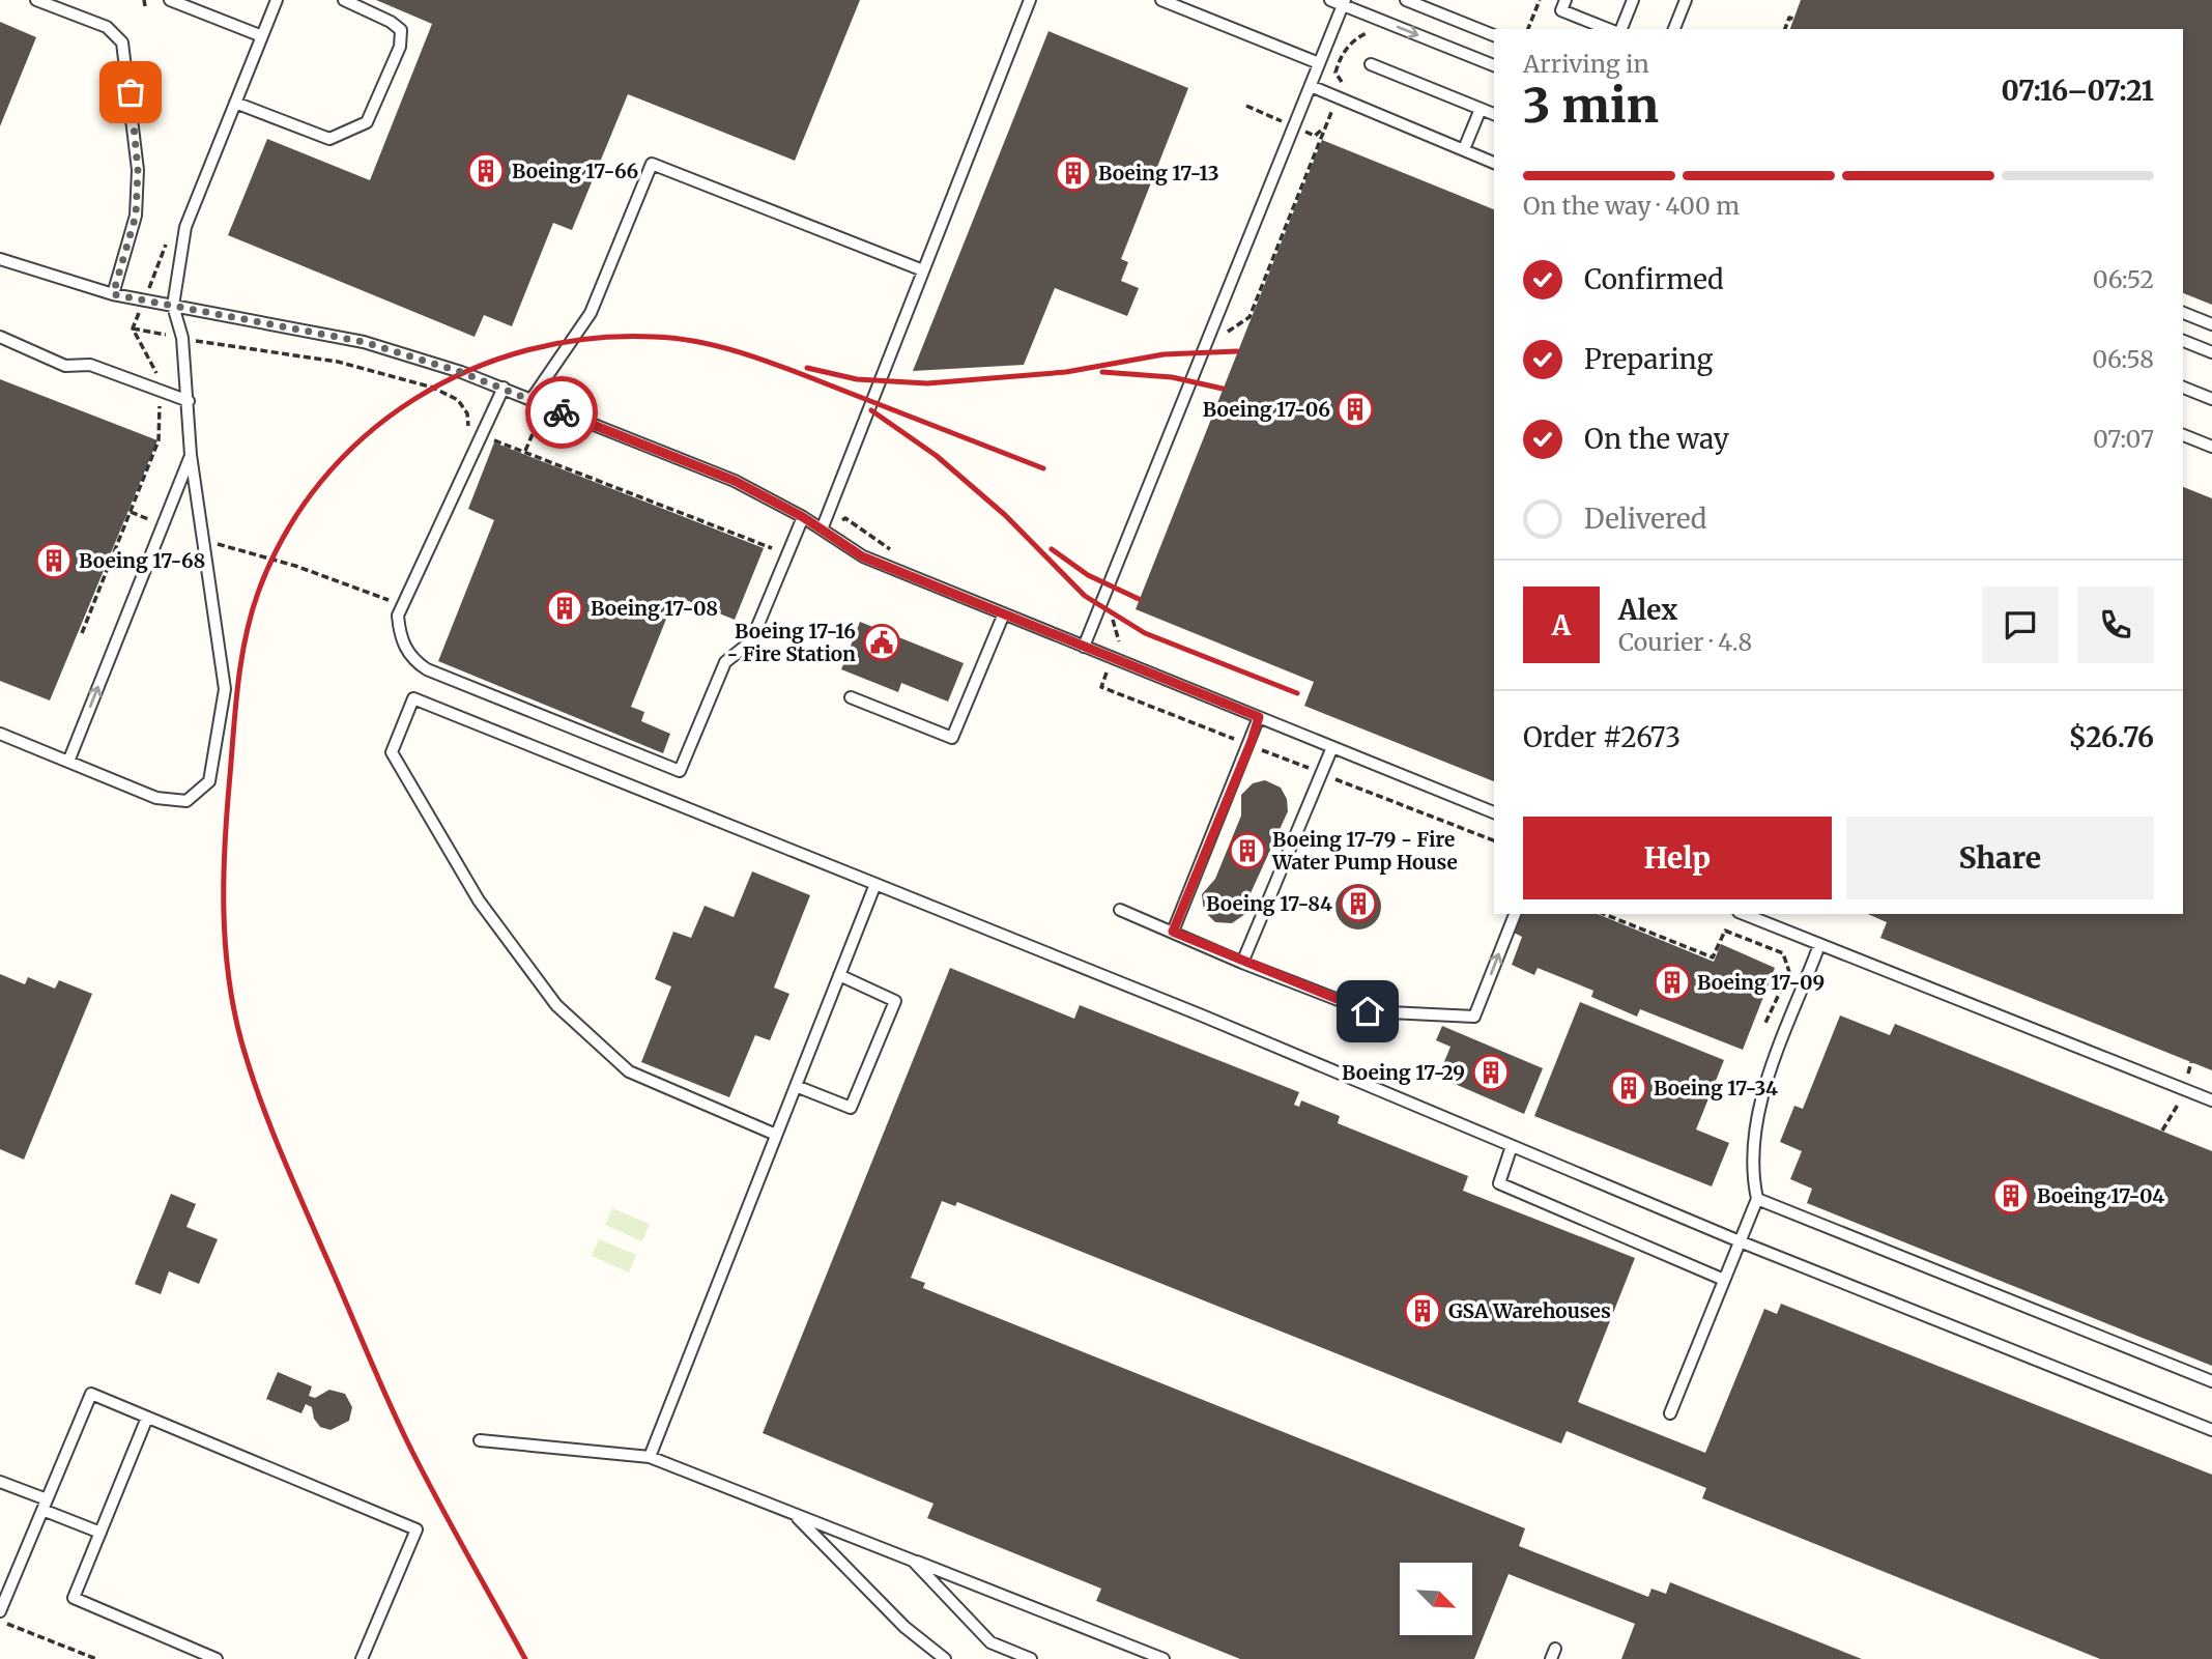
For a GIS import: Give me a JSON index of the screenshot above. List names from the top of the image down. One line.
{"places":{"building":["Boeing 17-66","Boeing 17-13","Boeing 17-06","Boeing 17-68","Boeing 17-08","Boeing 17-79 - Fire Water Pump House","Boeing 17-84","Boeing 17-09","Boeing 17-29","Boeing 17-34","Boeing 17-04","GSA Warehouses"],"public building":["Boeing 17-16 - Fire Station"]},"north":"bottom right","page":{"heading":["3 min","Arriving in","07:16–07:21"],"panel":["Alex","Courier · 4.8","Order #2673","$26.76"],"bar":"On the way · 400 m","list":[["Confirmed","06:52"],["Preparing","06:58"],["On the way","07:07"],"Delivered"],"round":"A","buttons":["Help","Share"]}}
